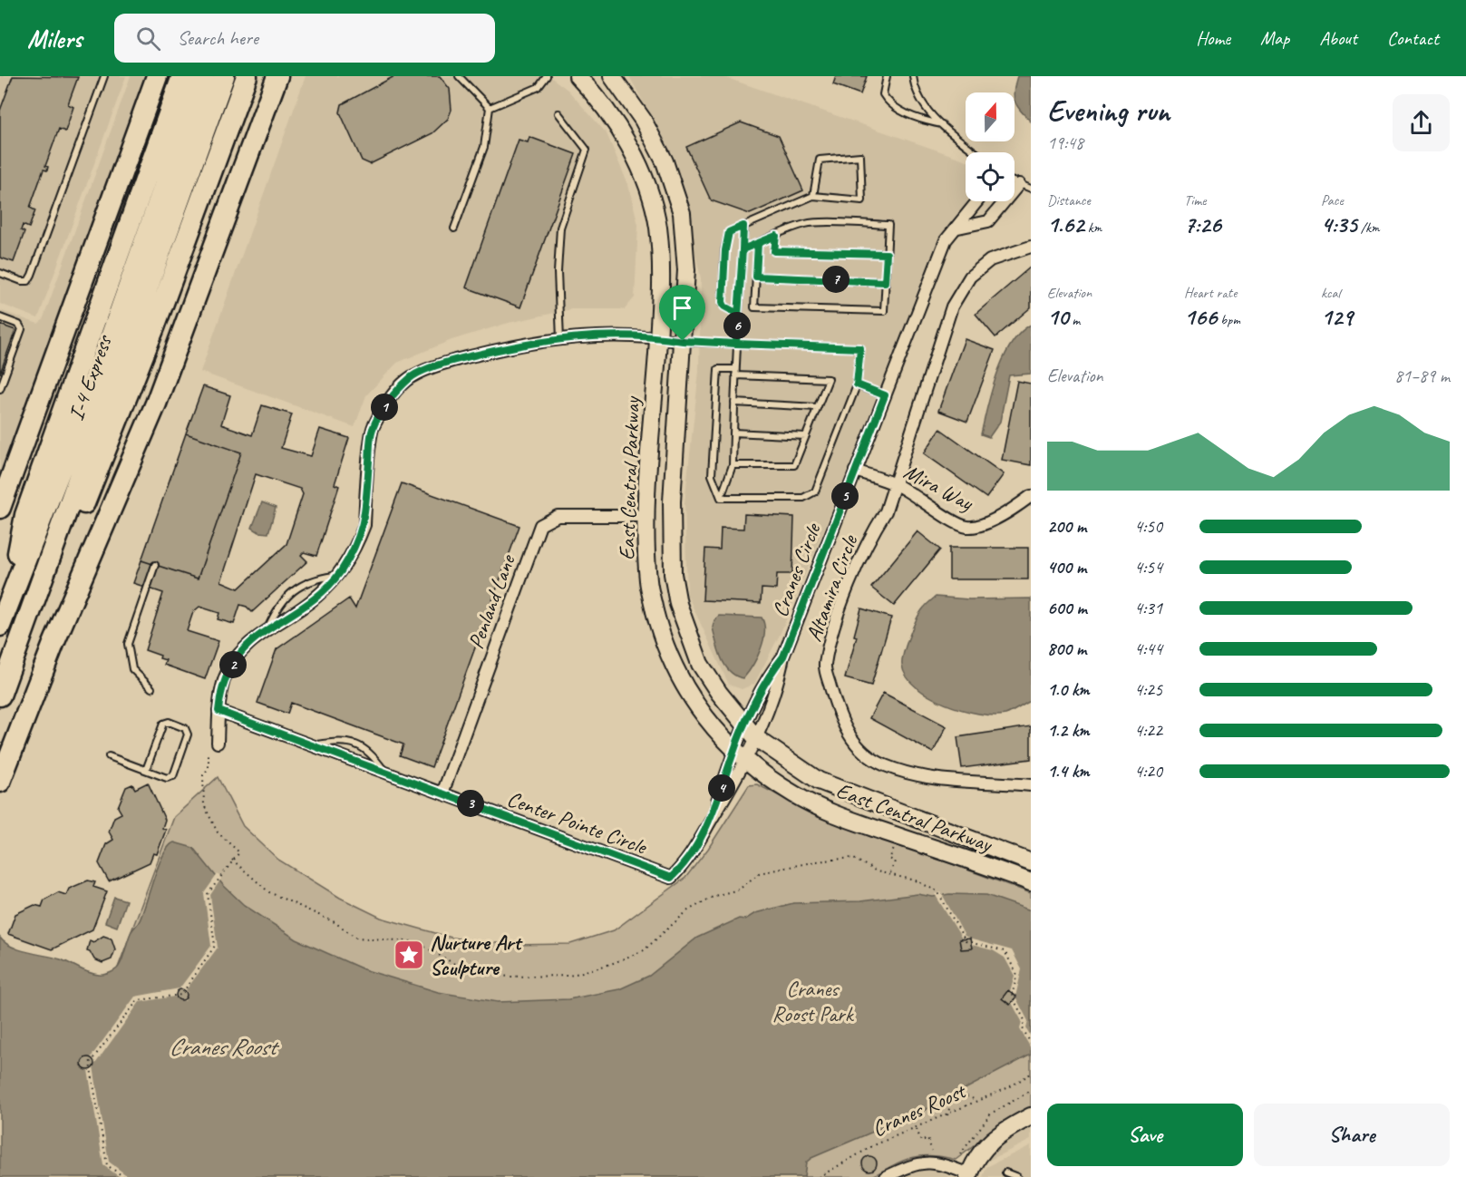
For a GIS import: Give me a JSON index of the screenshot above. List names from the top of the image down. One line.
{"streets":{"highway":["I-4 Express"],"main road":["East Central Parkway"],"street":["Mira Way","Cranes Circle","Altamira Circle","Penland Lane","Center Pointe Circle"],"path":["Cranes Roost"]},"crossings":[["East Central Parkway","Cranes Circle"],["East Central Parkway","Penland Lane"],["East Central Parkway","Center Pointe Circle"],["Mira Way","Cranes Circle"],["Mira Way","Altamira Circle"],["Cranes Circle","Center Pointe Circle"],["Penland Lane","Center Pointe Circle"]],"water":["Cranes Roost"],"parks":["Cranes Roost Park"],"places":{"place":["Nurture Art Sculpture"]},"north":"top","page":{"header":"Milers","search":"Search here","nav":["Home","Map","About","Contact"],"heading":["Evening run","19:48"],"stats":[["Distance","1.62 km"],["Time","7:26"],["Pace","4:35 /km"],["Elevation","10 m"],["Heart rate","166 bpm"],["kcal","129"]],"pins":["7","6","1","5","2","4","3"],"chart":["Elevation","81–89 m"],"list":[{"name":"200 m","note":"4:50"},{"name":"400 m","note":"4:54"},{"name":"600 m","note":"4:31"},{"name":"800 m","note":"4:44"},{"name":"1.0 km","note":"4:25"},{"name":"1.2 km","note":"4:22"},{"name":"1.4 km","note":"4:20"}],"buttons":["Save","Share"]}}
